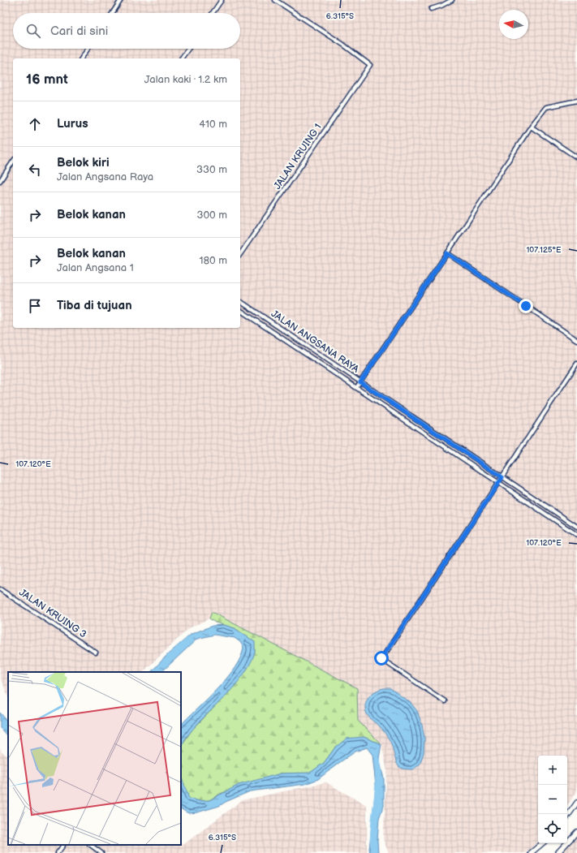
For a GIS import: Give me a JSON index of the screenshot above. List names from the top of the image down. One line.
{"streets":{"street":["JALAN KRUING 1","JALAN ANGSANA RAYA","JALAN KRUING 3"]},"north":"left","page":{"search":"Cari di sini","heading":["16 mnt","Jalan kaki · 1.2 km"],"list":[["Lurus","410 m"],["Belok kiri","Jalan Angsana Raya","330 m"],["Belok kanan","300 m"],["Belok kanan","Jalan Angsana 1","180 m"],"Tiba di tujuan"],"map_buttons":["+","−"]},"coordinates":["6.315°S","107.125°E","107.120°E"]}
